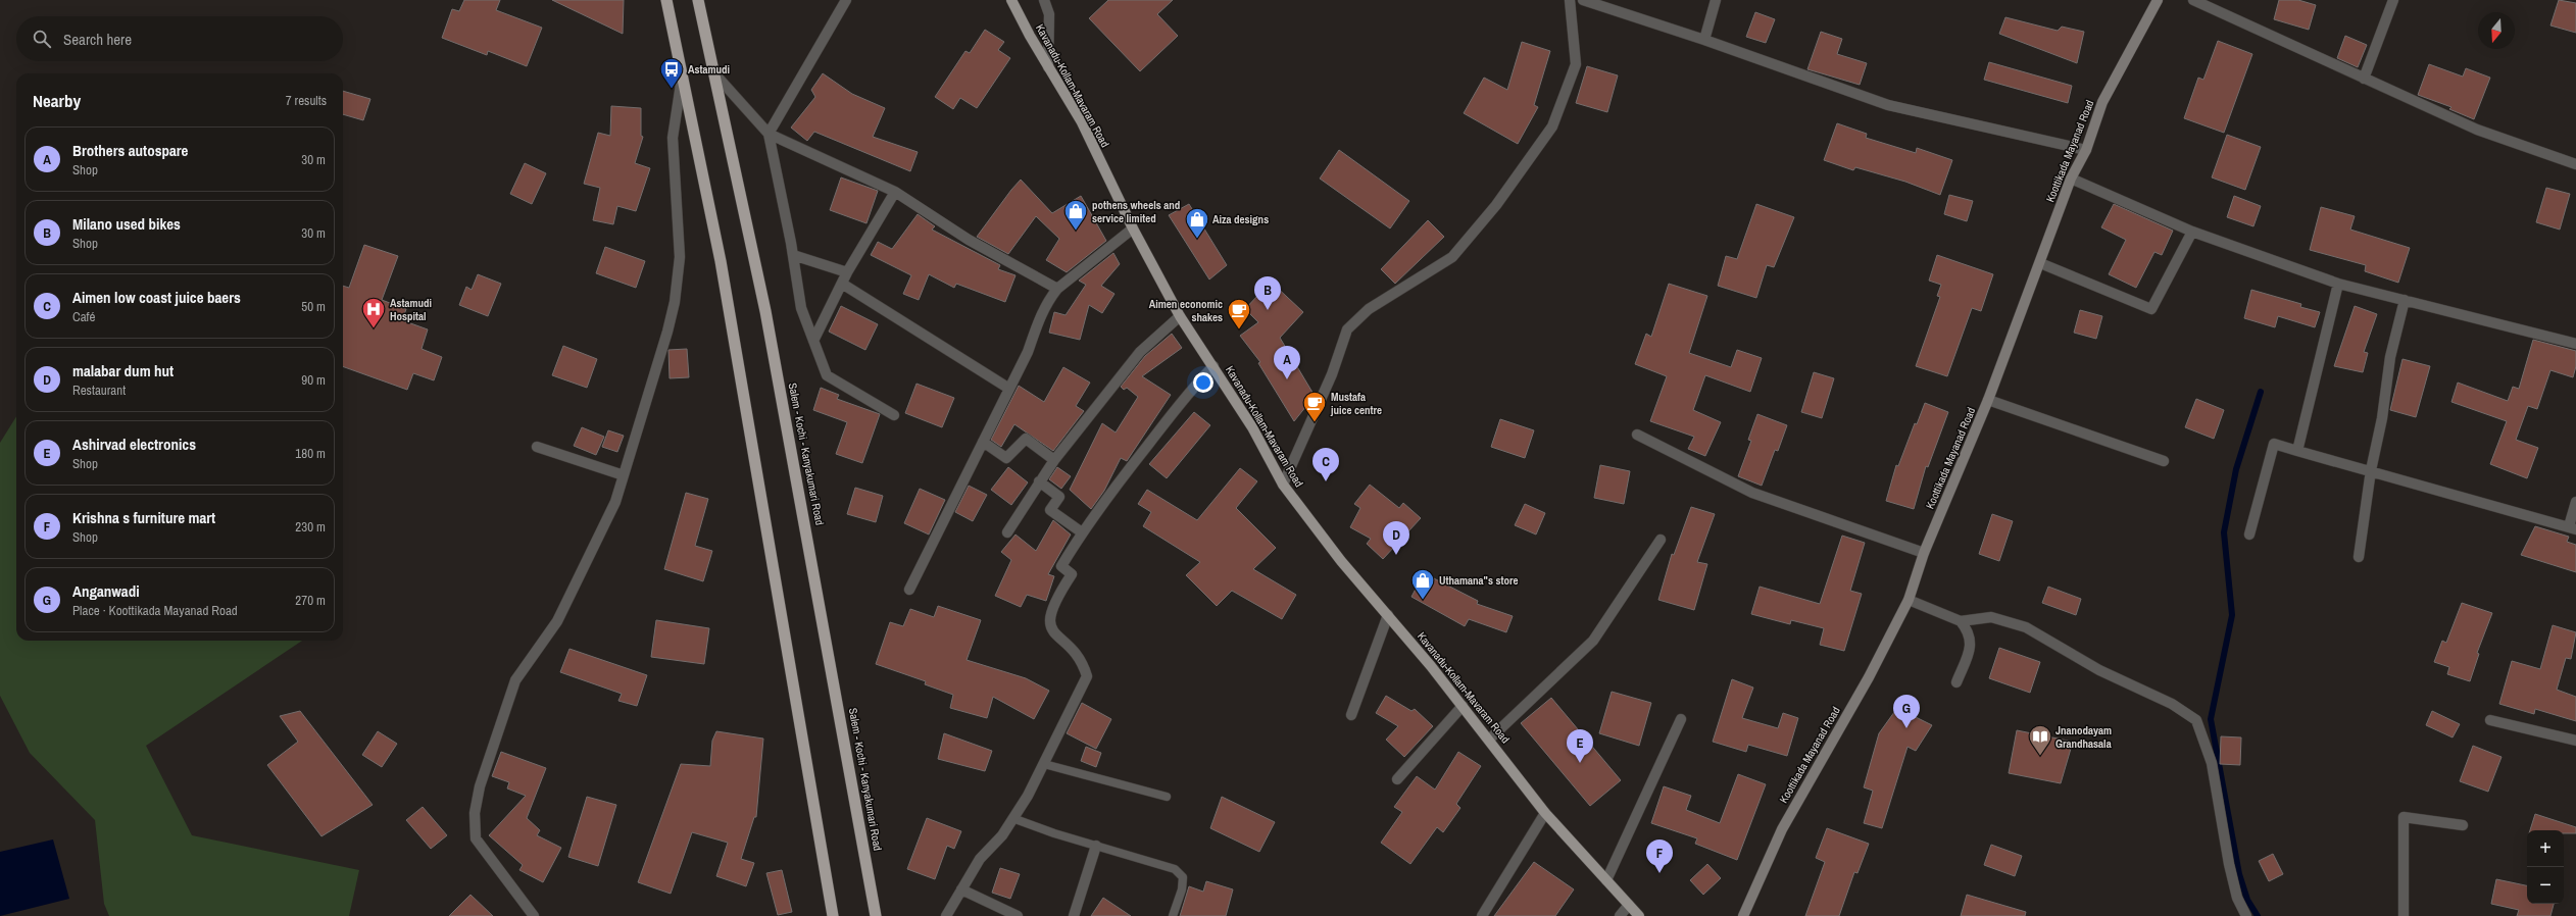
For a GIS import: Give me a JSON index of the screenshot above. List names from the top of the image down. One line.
{"streets":{"highway":["Salem - Kochi - Kanyakumari Road"],"main road":["Kavanadu-Kollam-Mavaram Road","Koottikada Mayanad Road"]},"places":{"bus stop":["Astamudi"],"shop":["pothens wheels and service limited","Aiza designs","Uthamana\"s store"],"hospital":["Astamudi Hospital"],"cafe":["Aimen economic shakes","Mustafa juice centre"],"library":["Jnanodayam Grandhasala"]},"north":"bottom","page":{"search":"Search here","heading":["Nearby","7 results"],"list":[{"mark":"A","name":"Brothers autospare","note":"Shop","value":"30 m"},{"mark":"B","name":"Milano used bikes","note":"Shop","value":"30 m"},{"mark":"C","name":"Aimen low coast juice baers","note":"Café","value":"50 m"},{"mark":"D","name":"malabar dum hut","note":"Restaurant","value":"90 m"},{"mark":"E","name":"Ashirvad electronics","note":"Shop","value":"180 m"},{"mark":"F","name":"Krishna s furniture mart","note":"Shop","value":"230 m"},{"mark":"G","name":"Anganwadi","note":"Place · Koottikada Mayanad Road","value":"270 m"}],"pins":["B","A","C","D","G","E","F"],"map_buttons":["+","−"]}}
